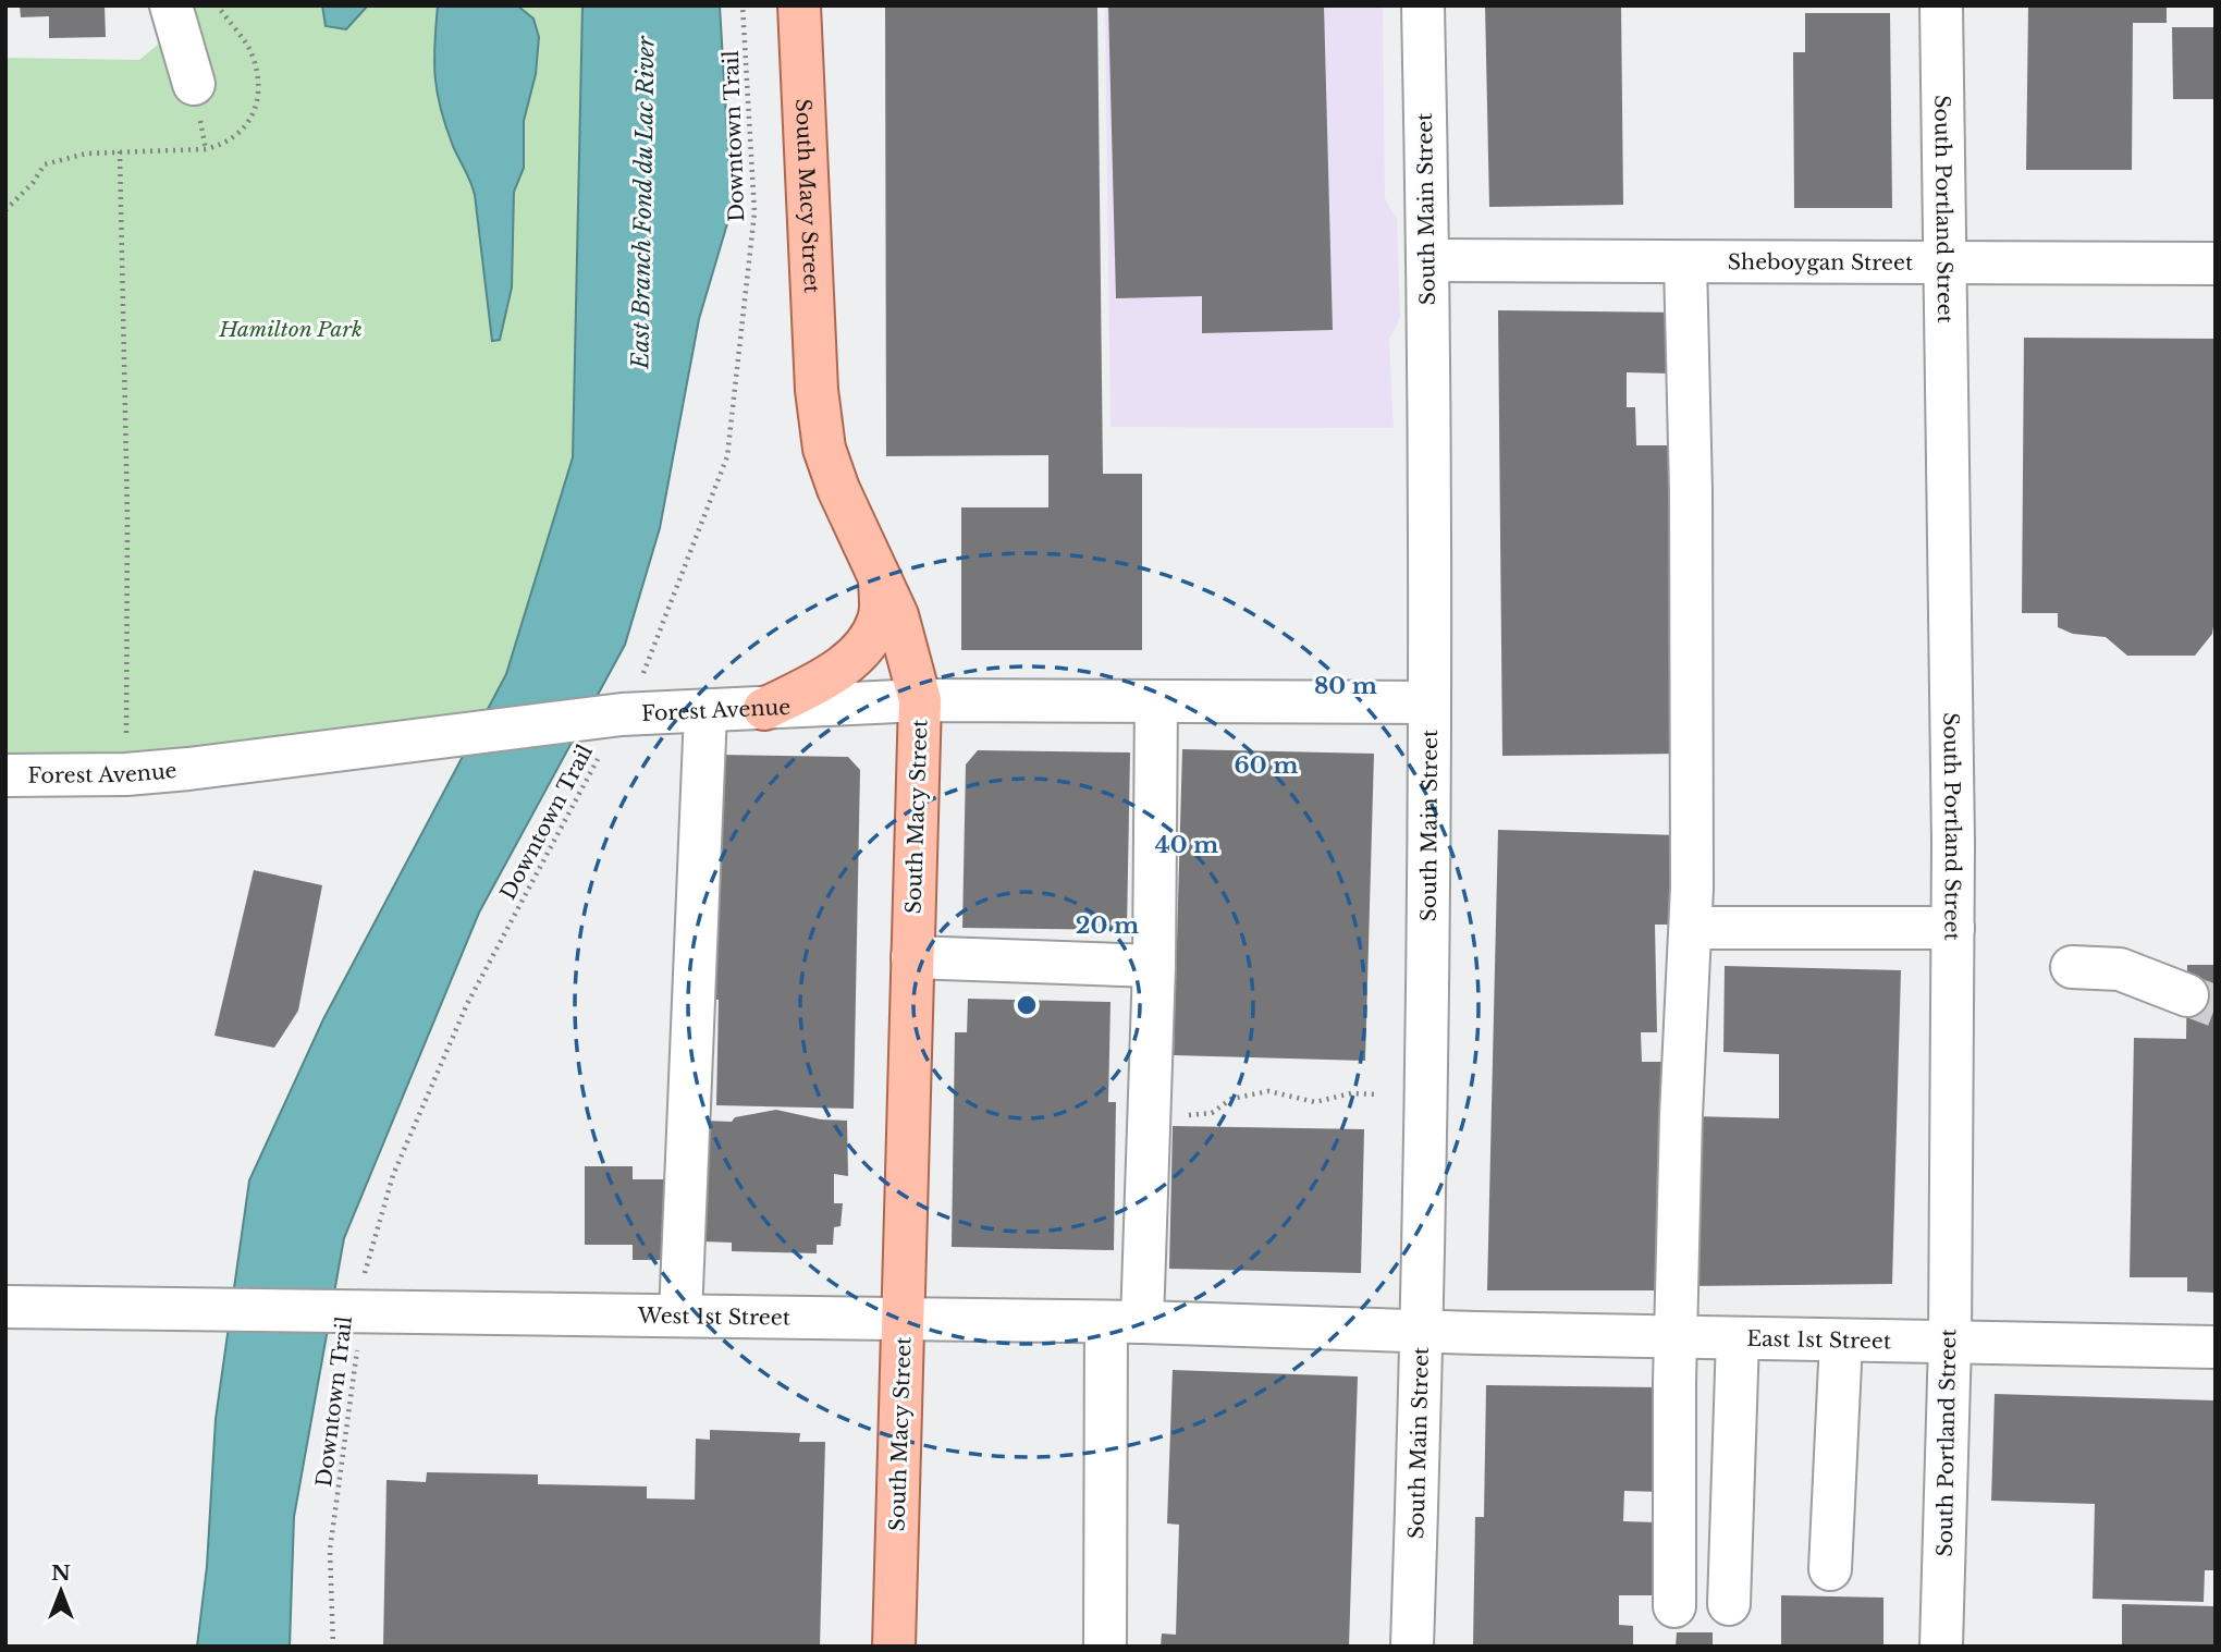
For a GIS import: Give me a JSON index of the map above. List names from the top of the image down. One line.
{"streets":{"main road":["South Macy Street"],"street":["South Main Street","South Portland Street","Sheboygan Street","Forest Avenue","West 1st Street","East 1st Street"],"path":["Downtown Trail"]},"crossings":[["Downtown Trail","Forest Avenue"],["Downtown Trail","West 1st Street"],["South Macy Street","Forest Avenue"],["South Macy Street","West 1st Street"],["South Main Street","Sheboygan Street"],["South Main Street","Forest Avenue"],["South Main Street","West 1st Street"],["South Main Street","East 1st Street"],["South Portland Street","Sheboygan Street"],["South Portland Street","East 1st Street"],["West 1st Street","East 1st Street"]],"water":["East Branch Fond du Lac River"],"parks":["Hamilton Park"],"north":"top","rings":["80 m","60 m","40 m","20 m"]}
